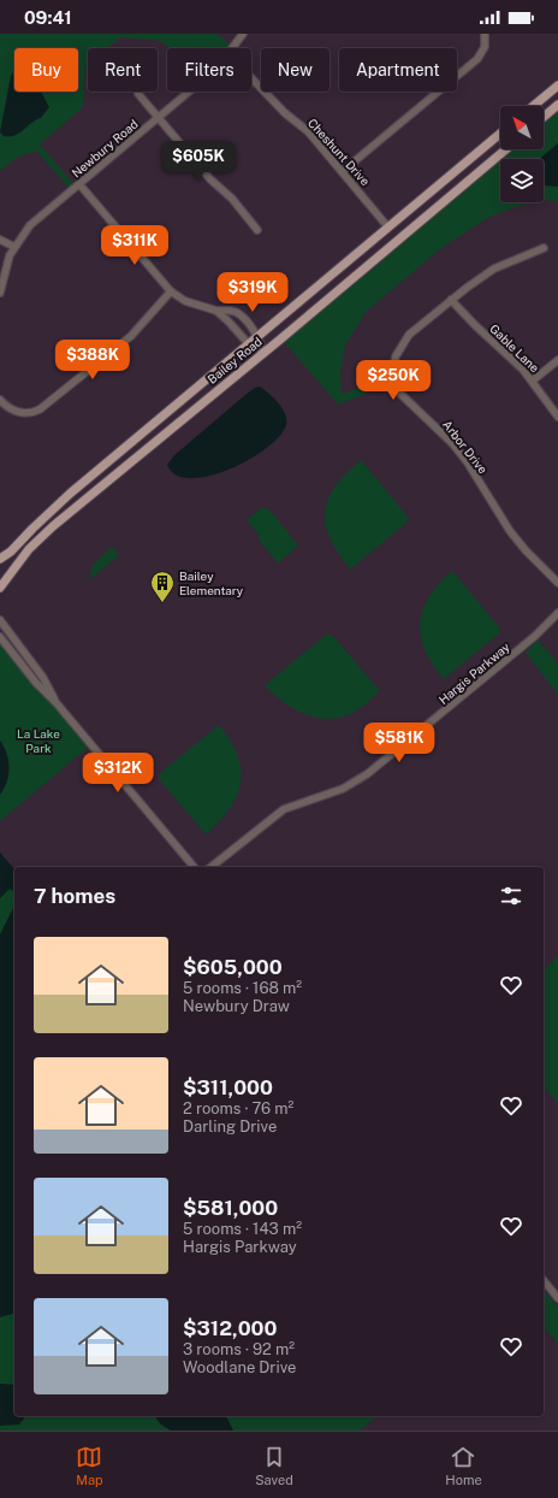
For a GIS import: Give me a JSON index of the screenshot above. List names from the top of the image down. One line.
{"streets":{"main road":["Bailey Road"],"street":["Newbury Road","Cheshunt Drive","Gable Lane","Arbor Drive","Hargis Parkway"]},"crossings":[["Cheshunt Drive","Bailey Road"],["Gable Lane","Arbor Drive"]],"parks":["La Lake Park"],"places":{"building":["Bailey Elementary"]},"north":"top left","page":{"status":"09:41","chip":["Buy","Rent","Filters","New","Apartment"],"price":["$605K","$311K","$319K","$388K","$250K","$581K","$312K"],"heading":"7 homes","list":[{"name":"$605,000","note":"5 rooms · 168 m² · Newbury Draw"},{"name":"$311,000","note":"2 rooms · 76 m² · Darling Drive"},{"name":"$581,000","note":"5 rooms · 143 m² · Hargis Parkway"},{"name":"$312,000","note":"3 rooms · 92 m² · Woodlane Drive"}],"tabs":["Map","Saved","Home"]}}
